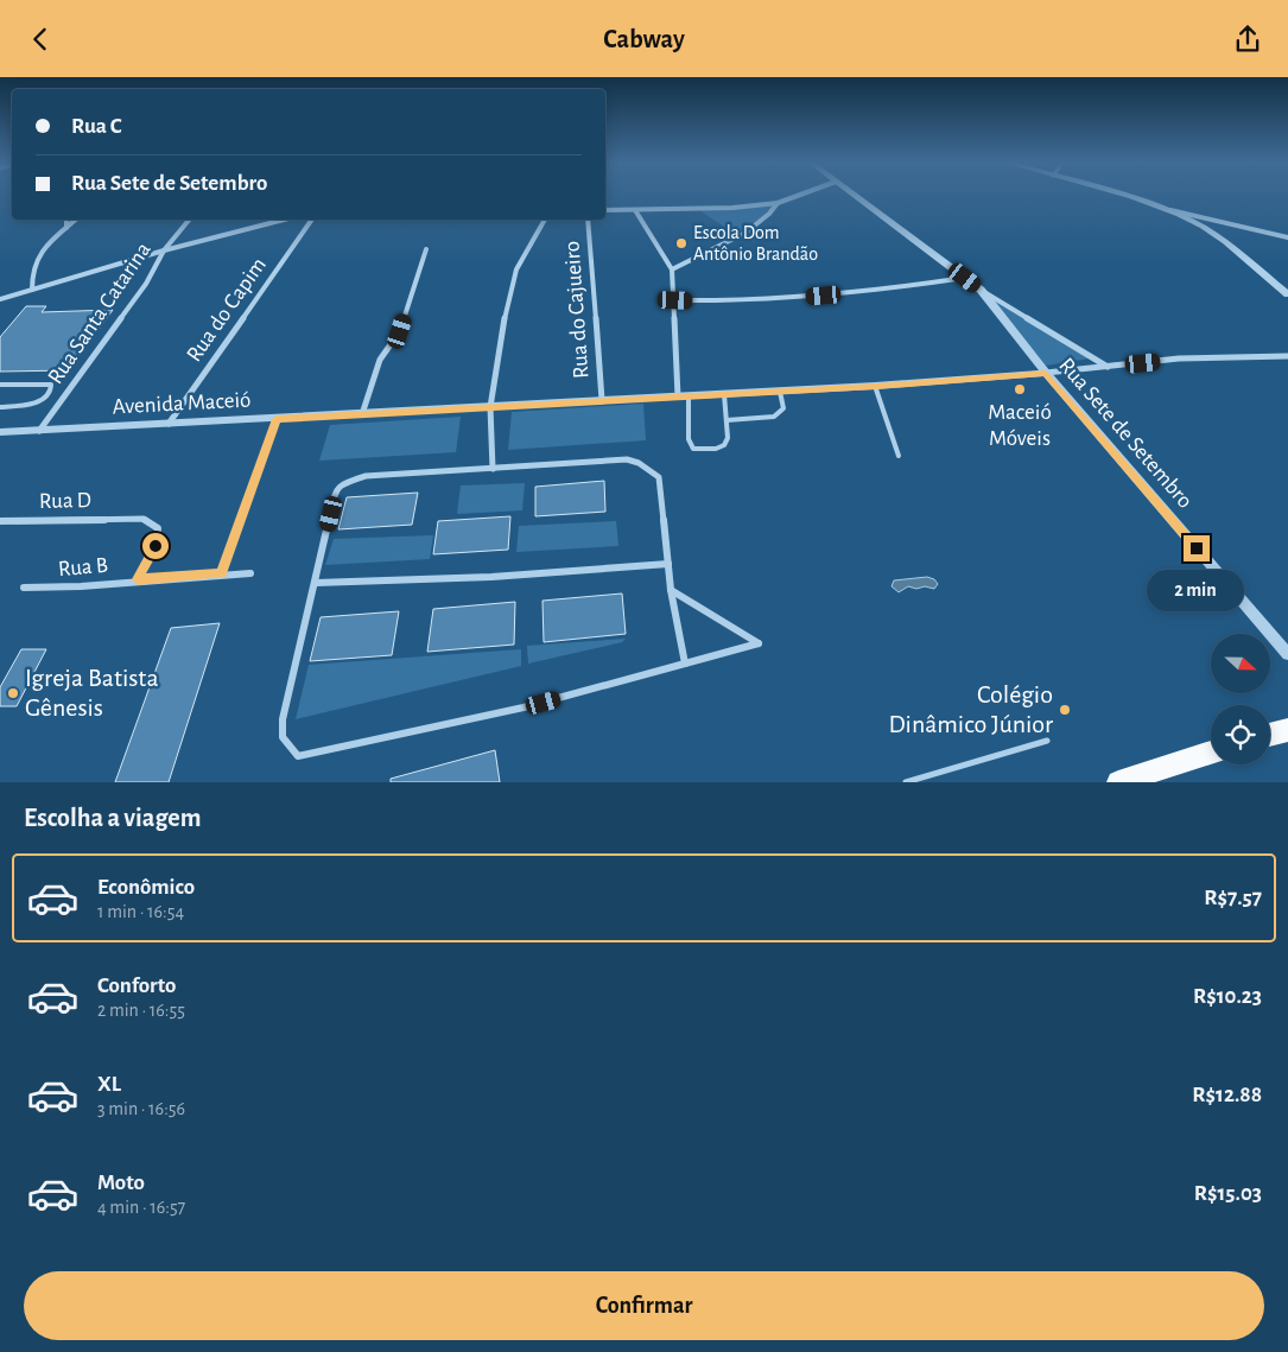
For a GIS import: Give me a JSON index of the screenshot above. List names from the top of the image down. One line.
{"streets":{"street":["Rua do Capim","Rua do Cajueiro","Rua Santa Catarina","Avenida Maceió","Rua Sete de Setembro","Rua D","Rua B"]},"crossings":[["Rua do Capim","Avenida Maceió"],["Rua do Cajueiro","Avenida Maceió"],["Rua Santa Catarina","Avenida Maceió"],["Avenida Maceió","Rua Sete de Setembro"],["Rua D","Rua B"]],"places":["Escola Dom Antônio Brandão","Maceió Móveis","Igreja Batista Gênesis","Colégio Dinâmico Júnior"],"north":"right","page":{"header":"Cabway","banner":["Rua C","Rua Sete de Setembro"],"bubble":"2 min","heading":"Escolha a viagem","list":[{"name":"Econômico","note":"1 min · 16:54","value":"R$7.57"},{"name":"Conforto","note":"2 min · 16:55","value":"R$10.23"},{"name":"XL","note":"3 min · 16:56","value":"R$12.88"},{"name":"Moto","note":"4 min · 16:57","value":"R$15.03"}],"buttons":"Confirmar"}}
